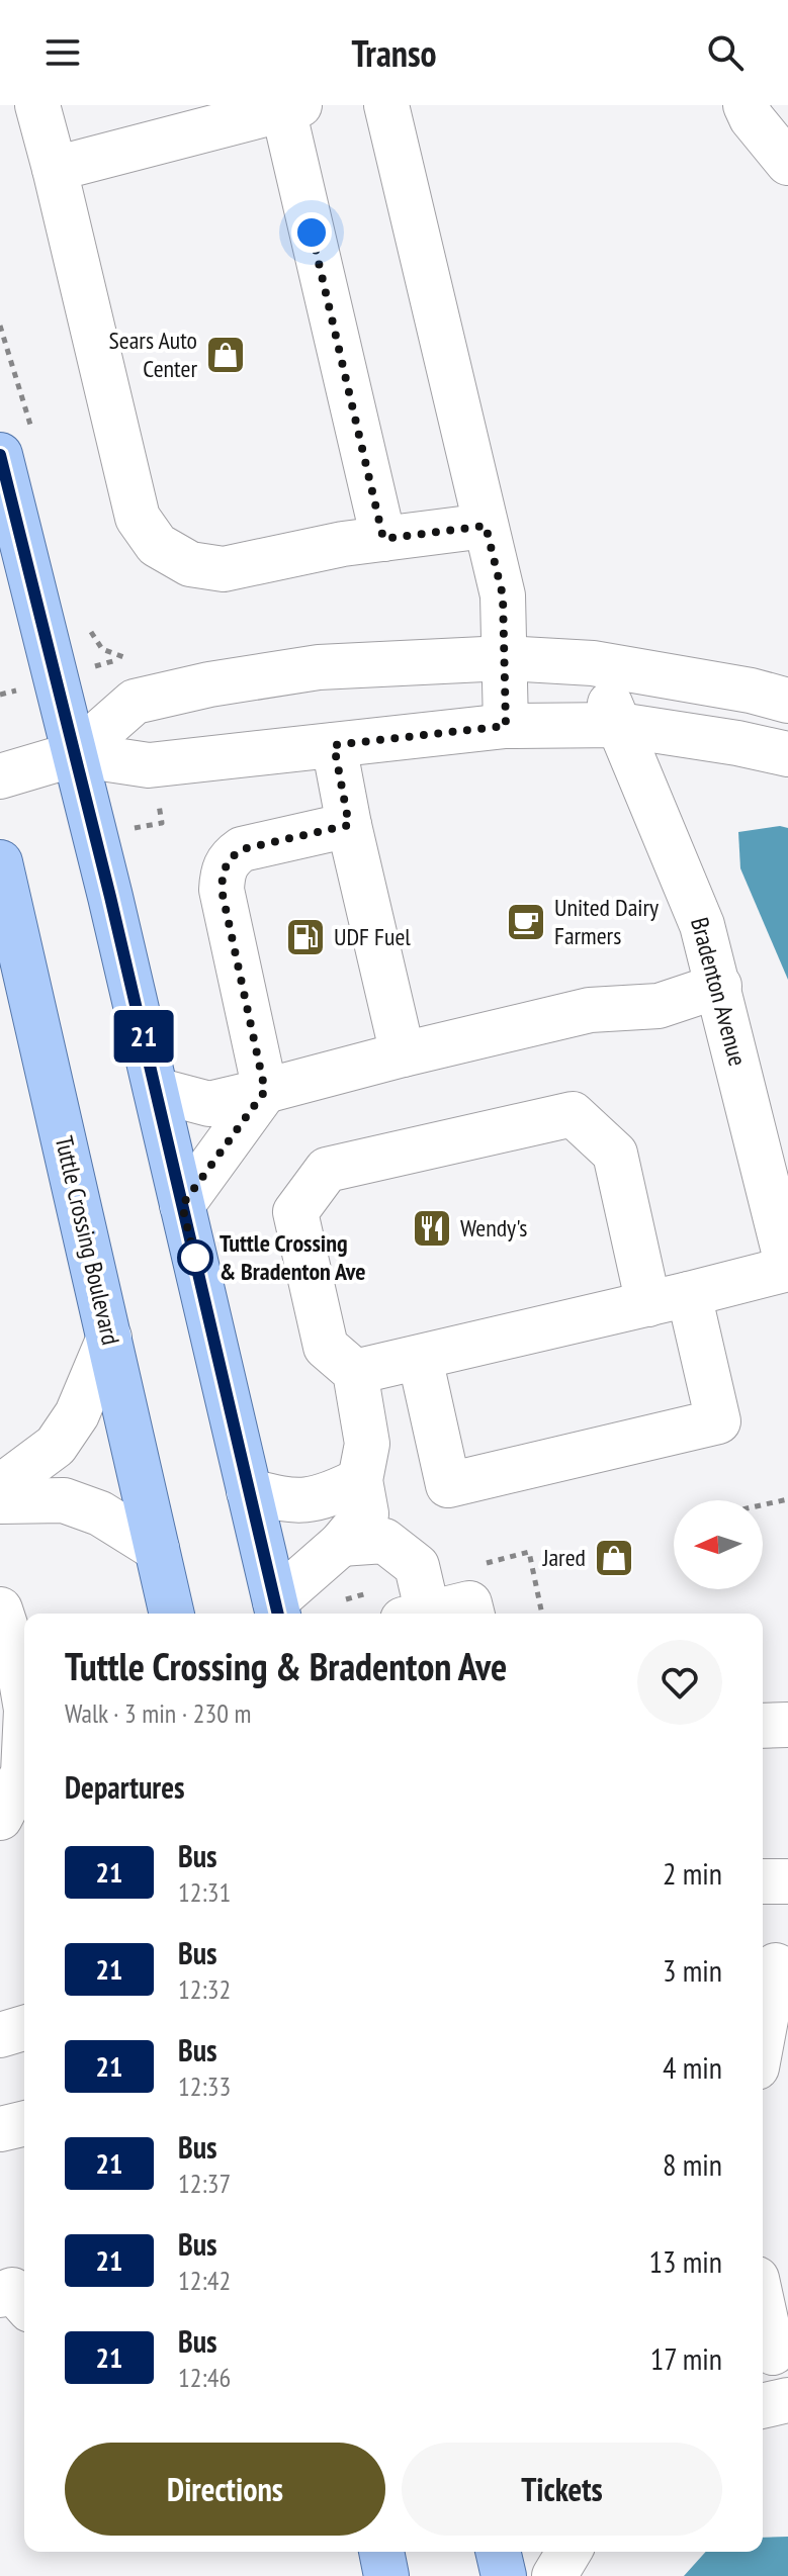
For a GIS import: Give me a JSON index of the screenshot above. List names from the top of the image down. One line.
{"streets":{"main road":["Tuttle Crossing Boulevard"],"street":["Bradenton Avenue"]},"places":{"shop":["Sears Auto Center","Jared"],"cafe":["United Dairy Farmers"],"fuel station":["UDF Fuel"],"restaurant":["Wendy's"],"other":["Tuttle Crossing & Bradenton Ave"]},"lines":["bus line 21"],"north":"left","page":{"header":"Transo","on_map":"21","heading":[["Tuttle Crossing & Bradenton Ave","Walk · 3 min · 230 m"],"Departures"],"list":[{"mark":"21","name":"Bus","note":"12:31","value":"2 min"},{"mark":"21","name":"Bus","note":"12:32","value":"3 min"},{"mark":"21","name":"Bus","note":"12:33","value":"4 min"},{"mark":"21","name":"Bus","note":"12:37","value":"8 min"},{"mark":"21","name":"Bus","note":"12:42","value":"13 min"},{"mark":"21","name":"Bus","note":"12:46","value":"17 min"}],"buttons":["Directions","Tickets"]}}
